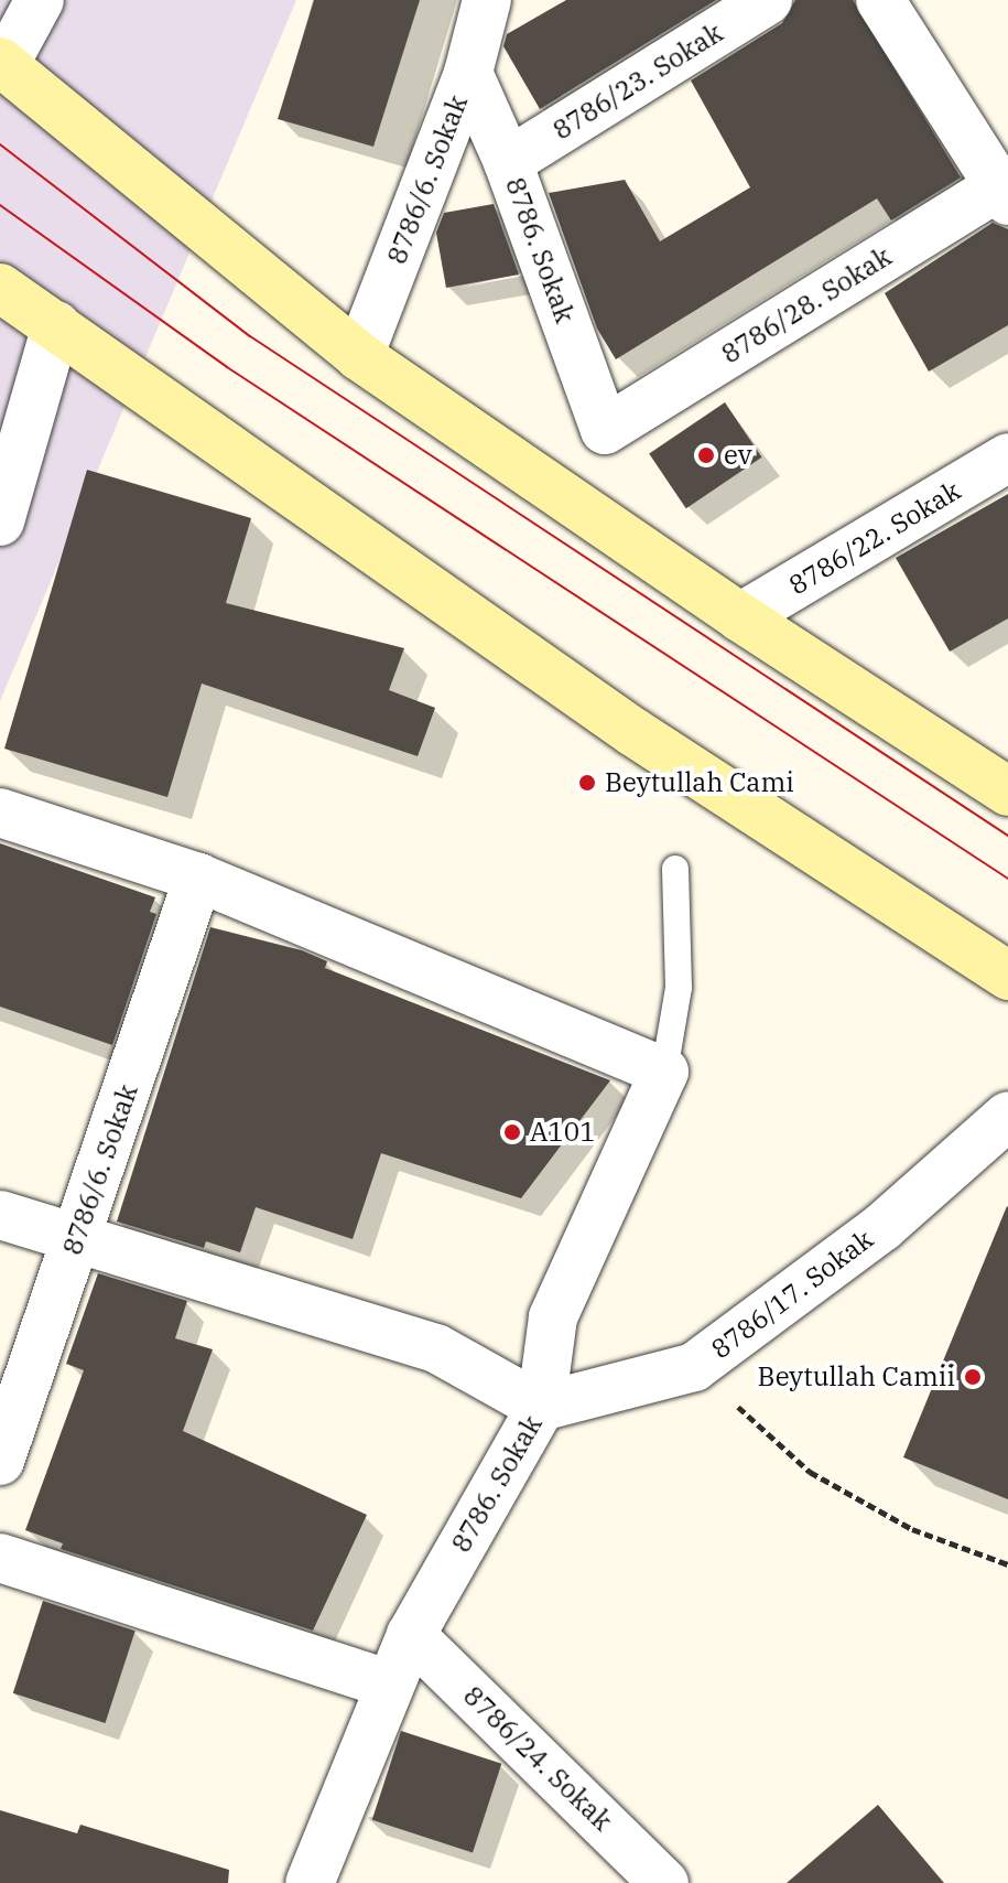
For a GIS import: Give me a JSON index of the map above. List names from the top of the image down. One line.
{"streets":{"street":["8786/23. Sokak","8786/6. Sokak","8786. Sokak","8786/28. Sokak","8786/22. Sokak","8786/17. Sokak","8786/24. Sokak"]},"crossings":[["8786/23. Sokak","8786. Sokak"],["8786/6. Sokak","8786. Sokak"],["8786. Sokak","8786/28. Sokak"],["8786. Sokak","8786/17. Sokak"],["8786. Sokak","8786/24. Sokak"]],"places":["ev","Beytullah Cami","A101","Beytullah Camii"]}
